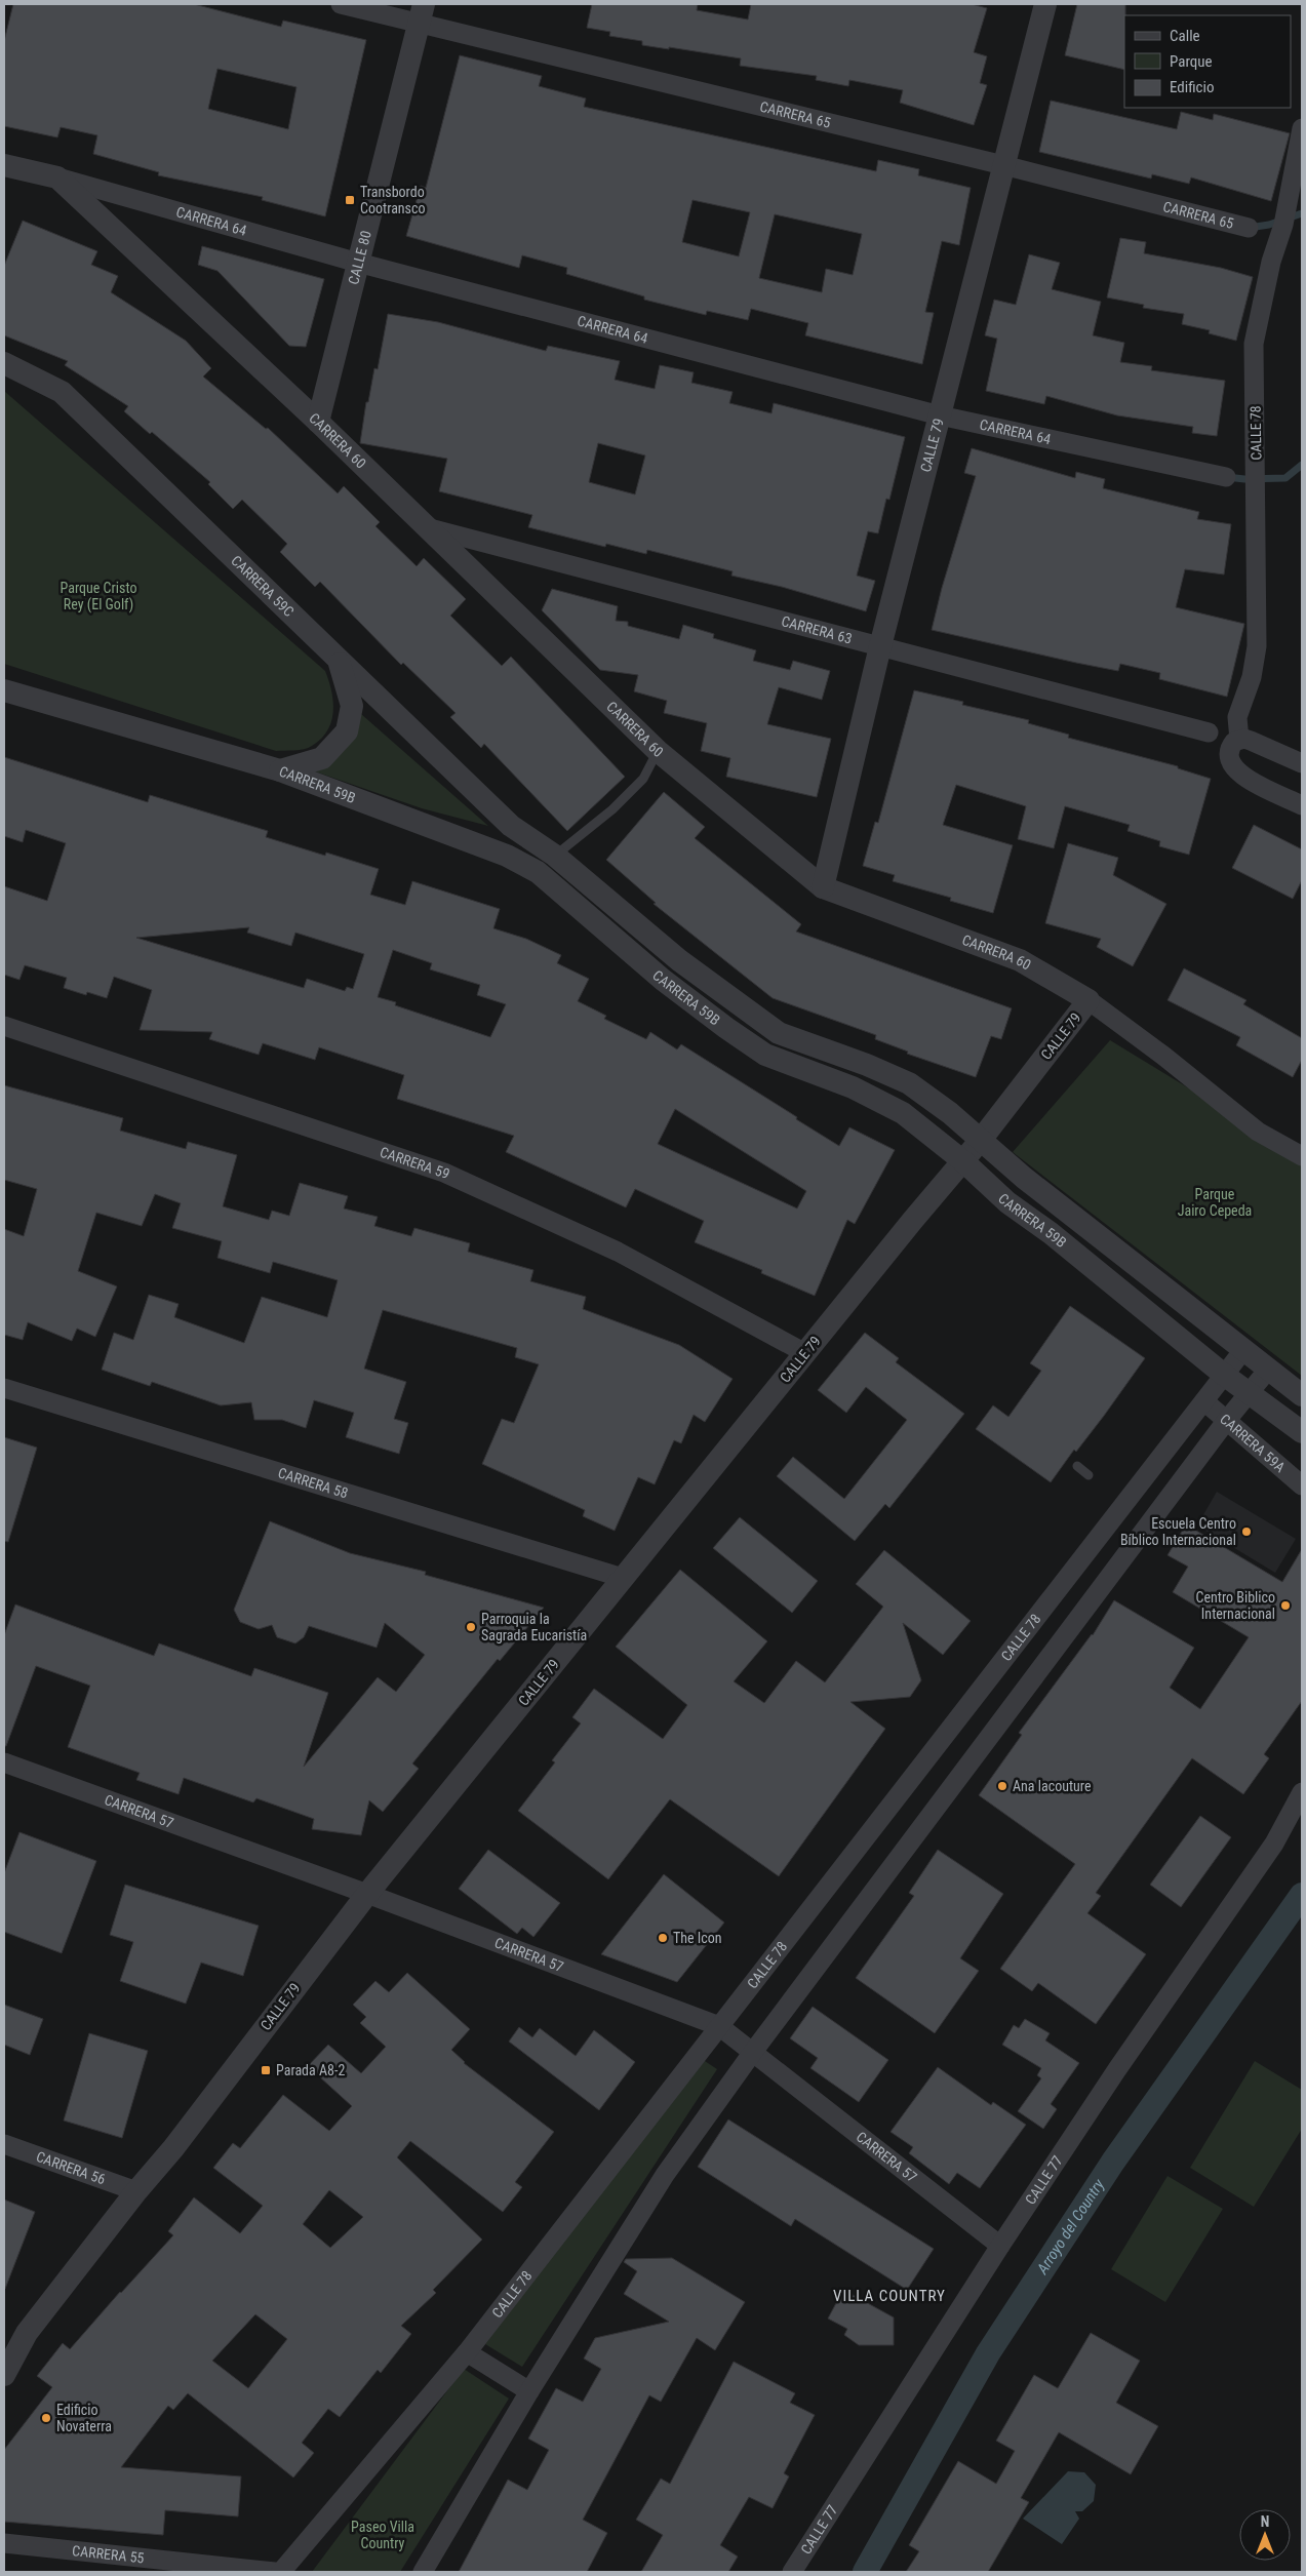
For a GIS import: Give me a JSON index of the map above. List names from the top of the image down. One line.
{"streets":{"street":["CARRERA 65","CARRERA 64","CALLE 80","CALLE 78","CARRERA 60","CALLE 79","CARRERA 59C","CARRERA 63","CARRERA 59B","CARRERA 59","CARRERA 59A","CARRERA 58","CARRERA 57","CARRERA 56","CALLE 77","CARRERA 55"]},"crossings":[["CARRERA 65","CALLE 80"],["CARRERA 65","CALLE 79"],["CARRERA 64","CALLE 80"],["CARRERA 64","CARRERA 60"],["CARRERA 64","CALLE 79"],["CALLE 80","CARRERA 60"],["CALLE 78","CARRERA 59B"],["CALLE 78","CARRERA 59A"],["CALLE 78","CARRERA 57"],["CARRERA 60","CALLE 79"],["CARRERA 60","CARRERA 63"],["CALLE 79","CARRERA 63"],["CALLE 79","CARRERA 59B"],["CALLE 79","CARRERA 59"],["CALLE 79","CARRERA 58"],["CALLE 79","CARRERA 57"],["CALLE 79","CARRERA 56"],["CARRERA 59C","CARRERA 59B"],["CARRERA 57","CALLE 77"]],"districts":["VILLA COUNTRY"],"water":["Arroyo del Country"],"parks":["Parque Cristo Rey (El Golf)","Parque Jairo Cepeda","Paseo Villa Country"],"places":{"transit":["Transbordo Cootransco","Parada A8-2"],"other":["Escuela Centro Bíblico Internacional","Centro Biblico Internacional","Parroquia la Sagrada Eucaristía","Ana lacouture","The Icon","Edificio Novaterra"]},"legend":["Calle","Parque","Edificio"],"north":"top"}
